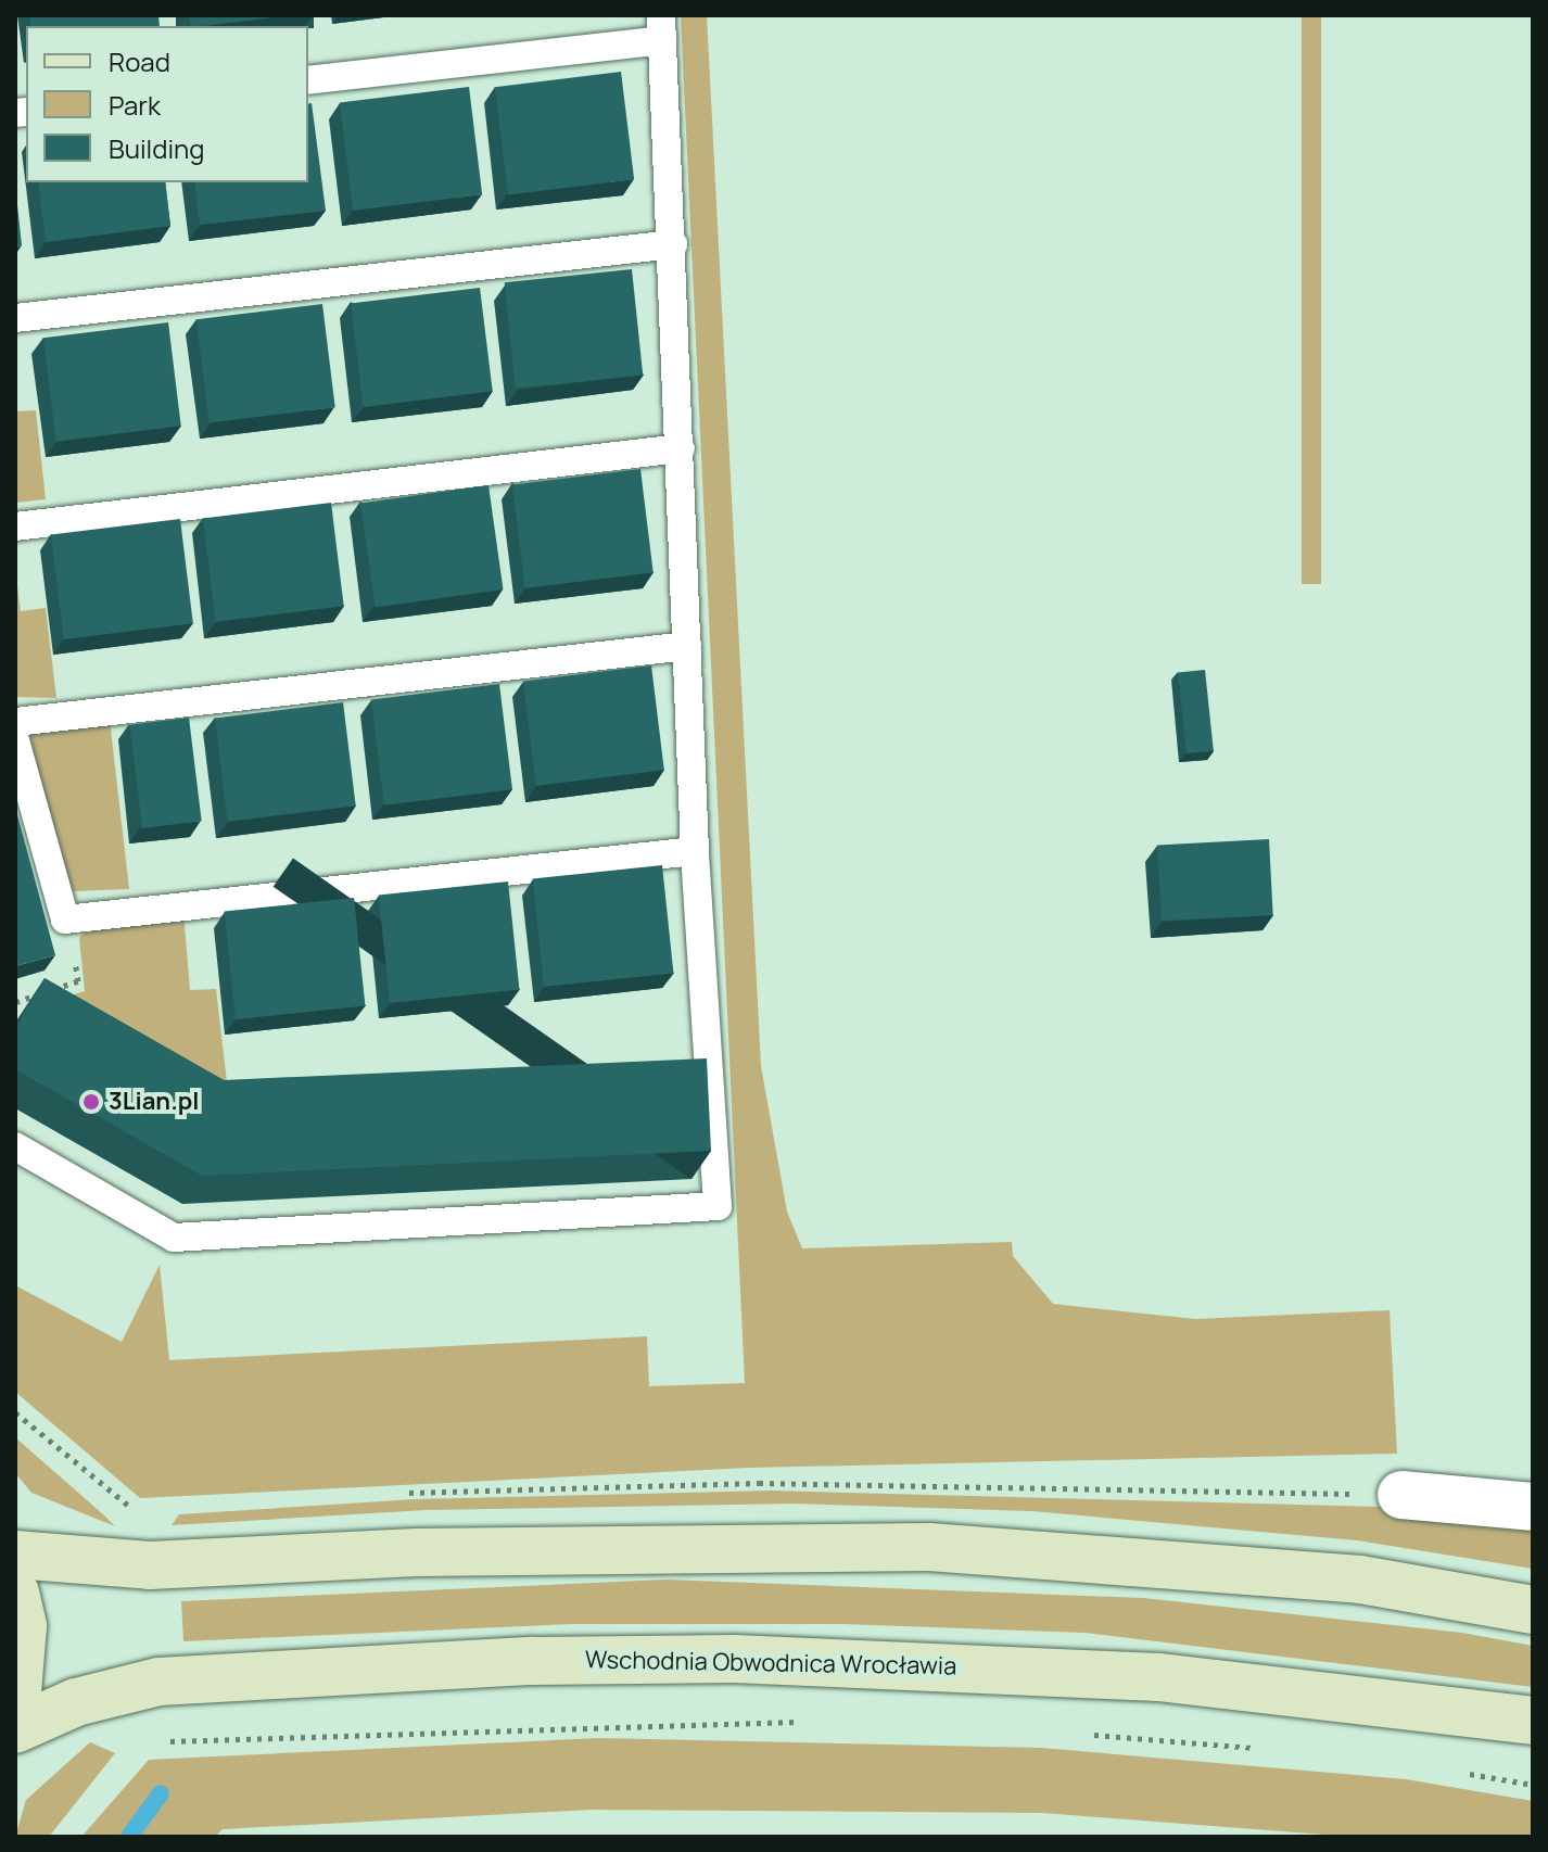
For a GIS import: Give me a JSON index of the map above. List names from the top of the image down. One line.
{"streets":{"main road":["Wschodnia Obwodnica Wrocławia"]},"places":["3Lian.pl"],"legend":["Road","Park","Building"]}
